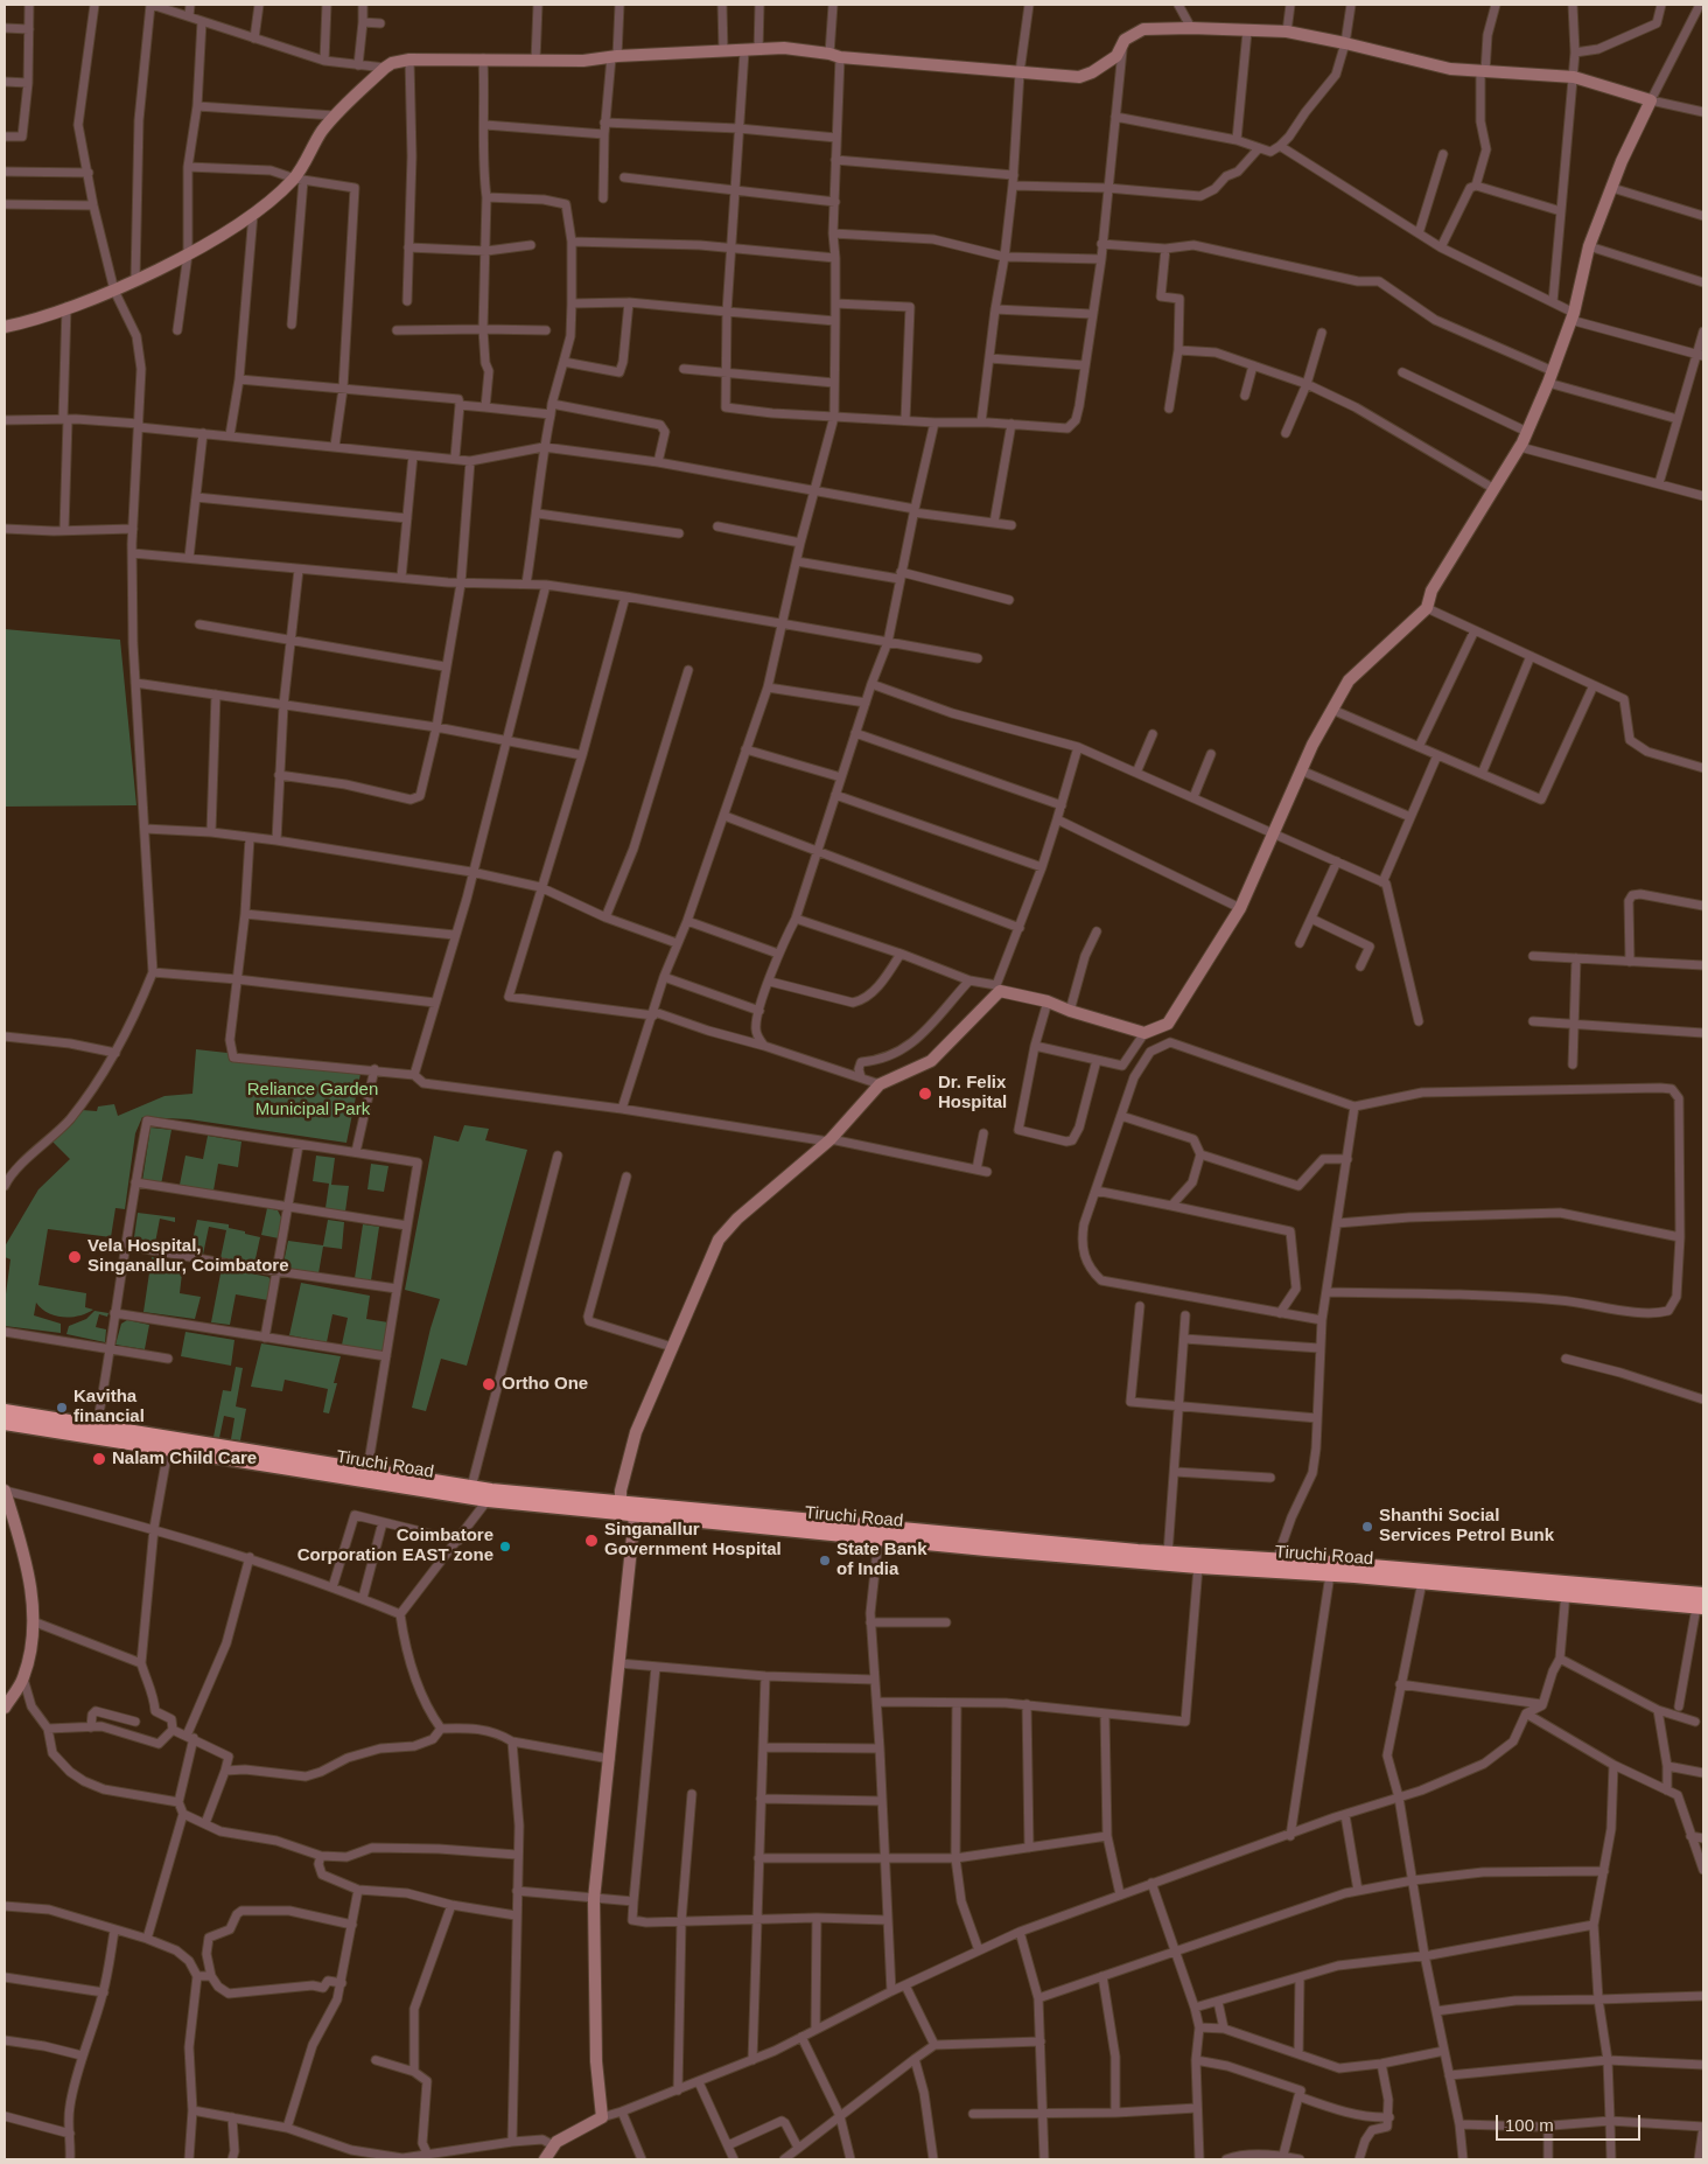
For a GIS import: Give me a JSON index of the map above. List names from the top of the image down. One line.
{"streets":{"highway":["Tiruchi Road"]},"parks":["Reliance Garden Municipal Park"],"places":["Dr. Felix Hospital","Vela Hospital, Singanallur, Coimbatore","Ortho One","Kavitha financial","Nalam Child Care","Shanthi Social Services Petrol Bunk","Singanallur Government Hospital","Coimbatore Corporation EAST zone","State Bank of India"],"scale_bar":"100 m"}
